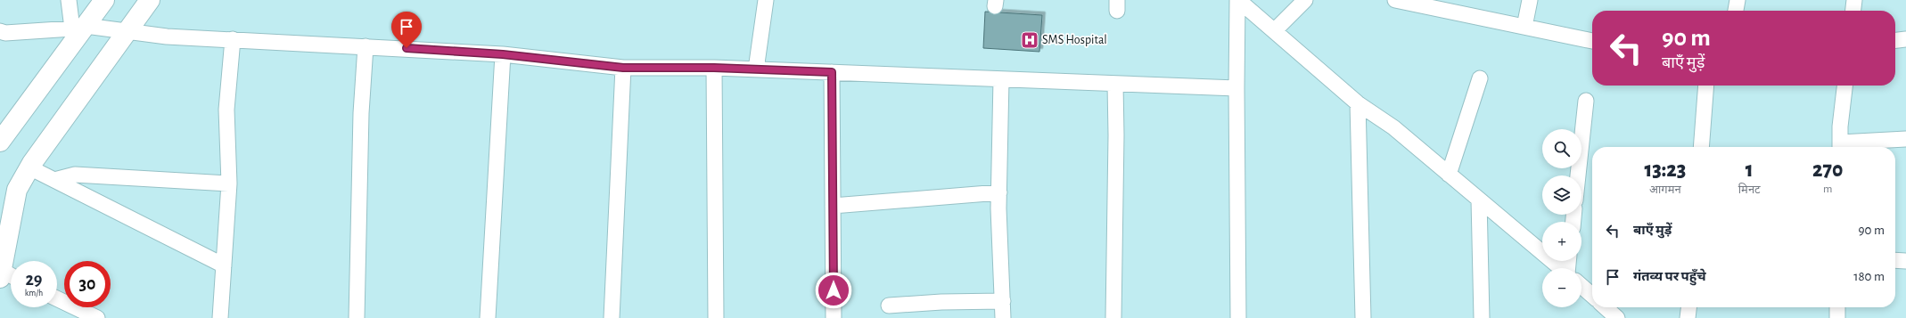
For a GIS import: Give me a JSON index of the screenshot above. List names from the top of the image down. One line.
{"places":{"hospital":["SMS Hospital"]},"page":{"turn":["90 m","बाएँ मुड़ें"],"map_buttons":["+","−"],"eta":["13:23","आगमन","1","मिनट","270","m"],"list":[{"name":"बाएँ मुड़ें","value":"90 m"},{"name":"गंतव्य पर पहुँचे","value":"180 m"}],"speed":"29 km/h","limit":"30"}}
